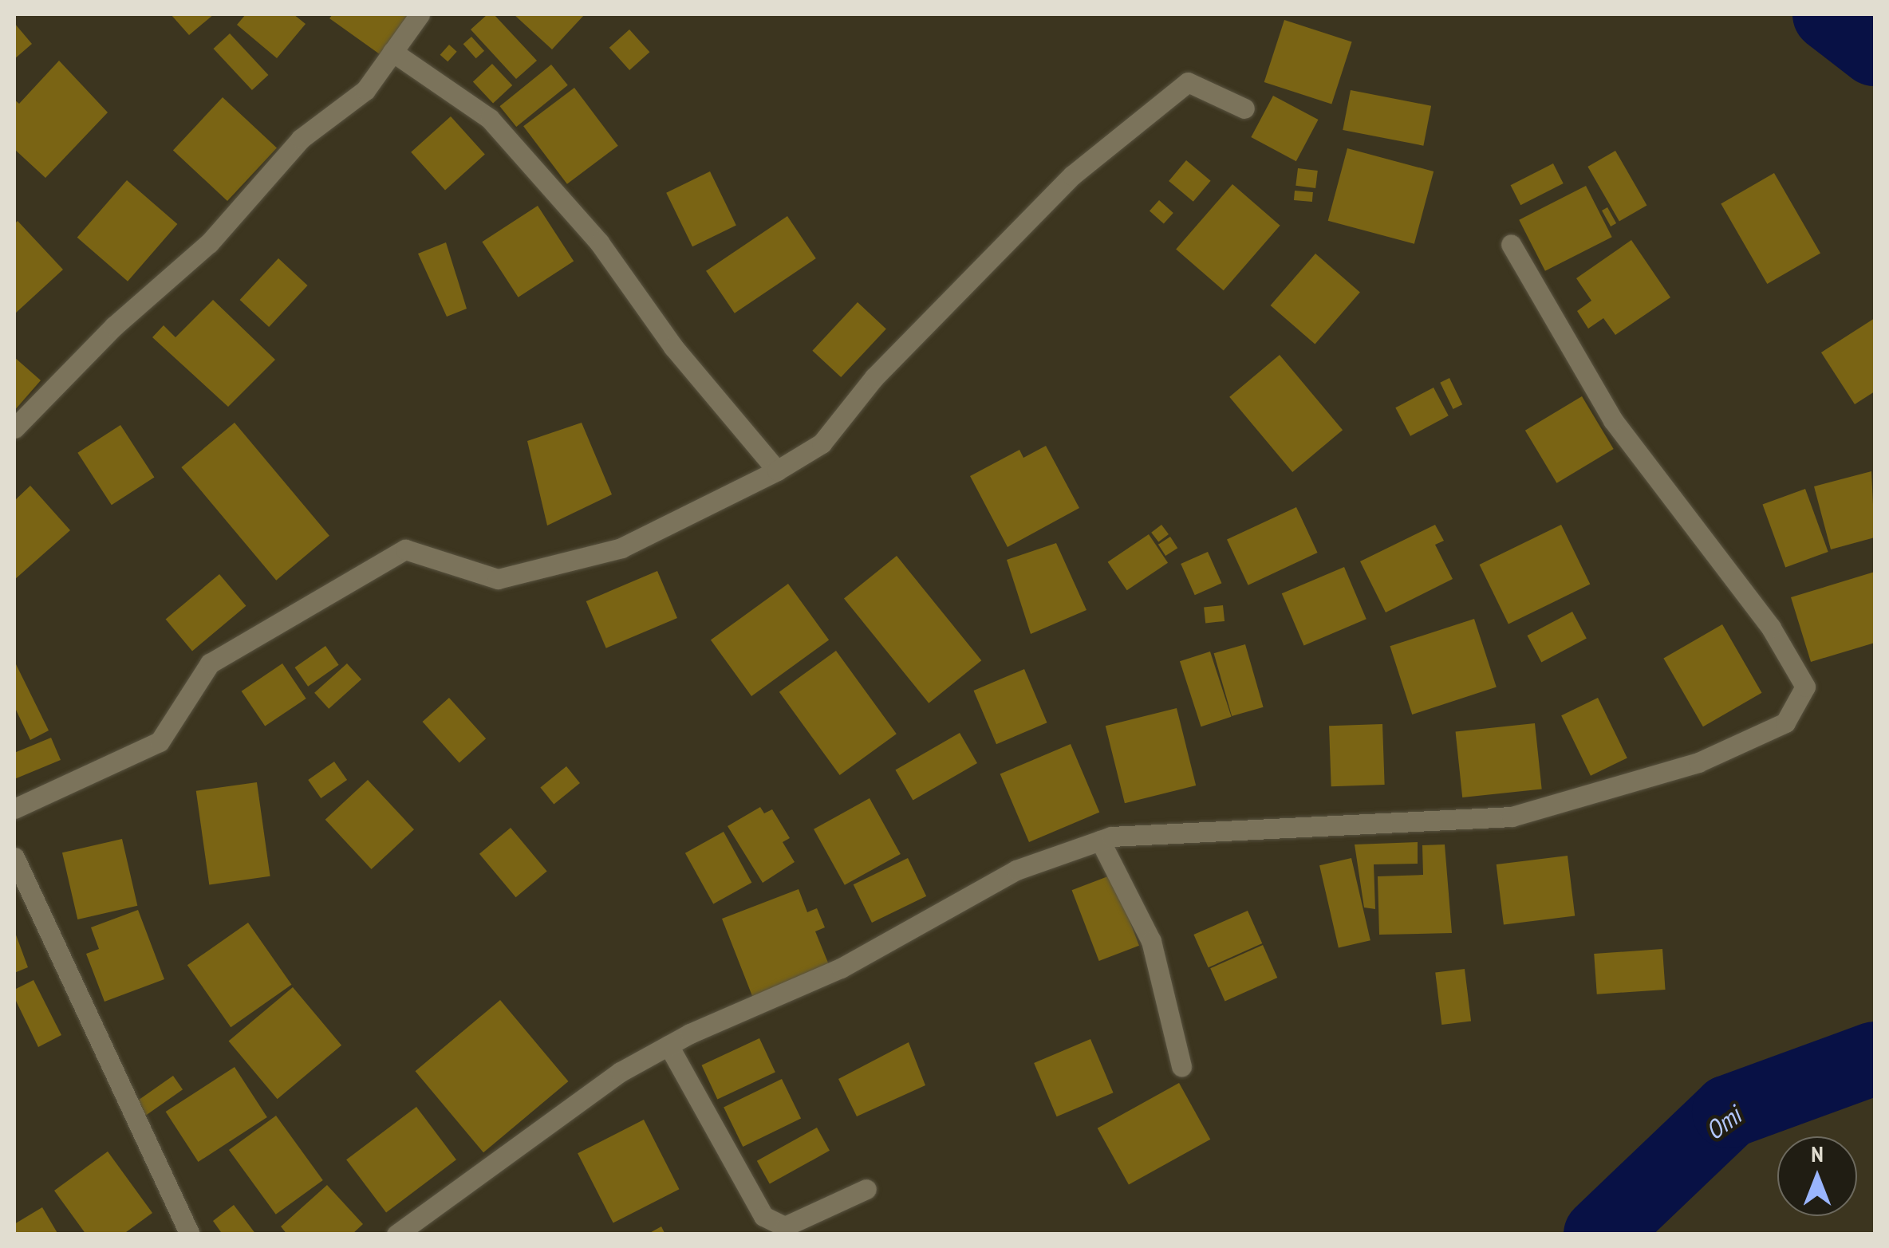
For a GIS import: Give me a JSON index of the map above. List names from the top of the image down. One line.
{"water":["Omi"],"north":"top"}
